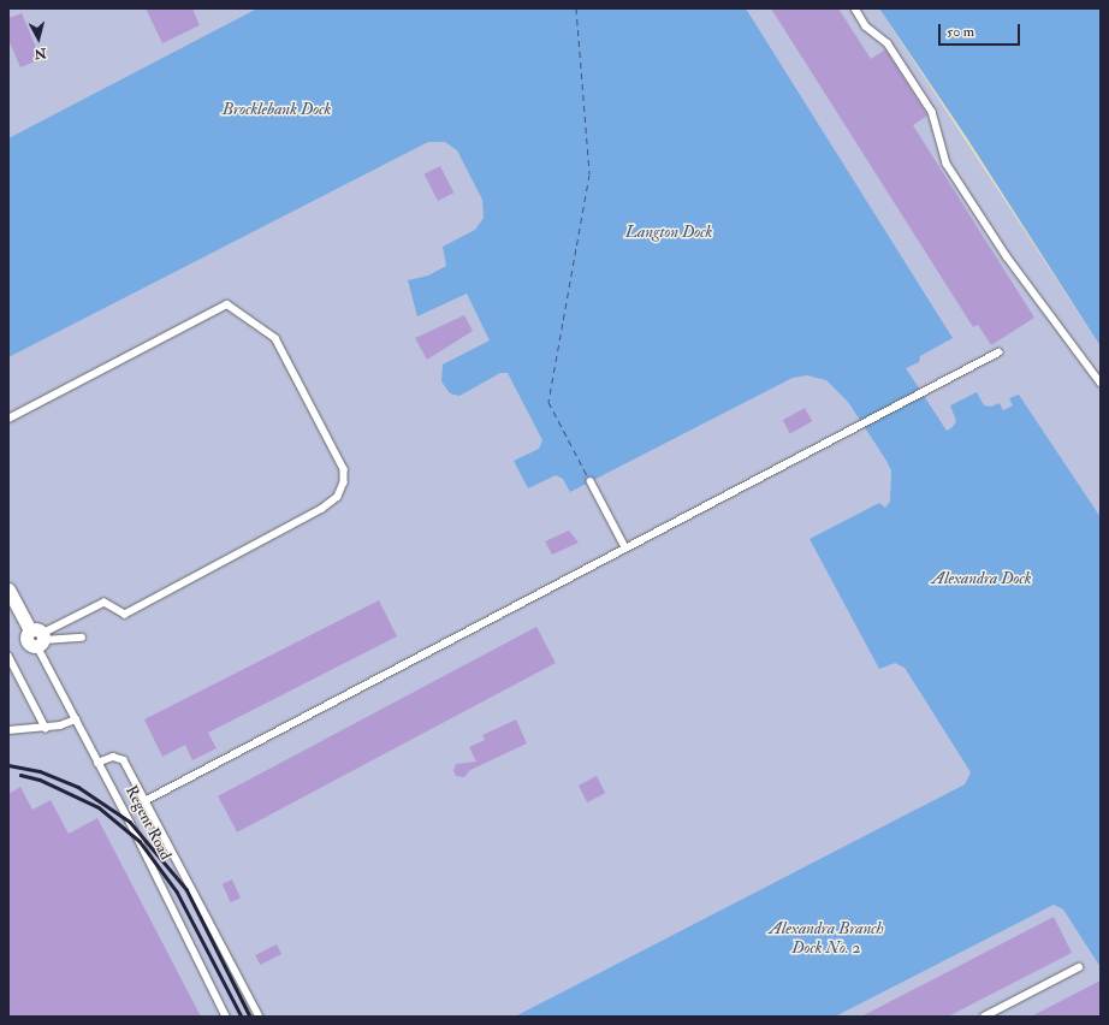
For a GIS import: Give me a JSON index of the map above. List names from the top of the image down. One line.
{"streets":{"street":["Regent Road"]},"water":["Brocklebank Dock","Langton Dock","Alexandra Dock","Alexandra Branch Dock No. 2"],"scale_bar":"50 m","north":"bottom"}
